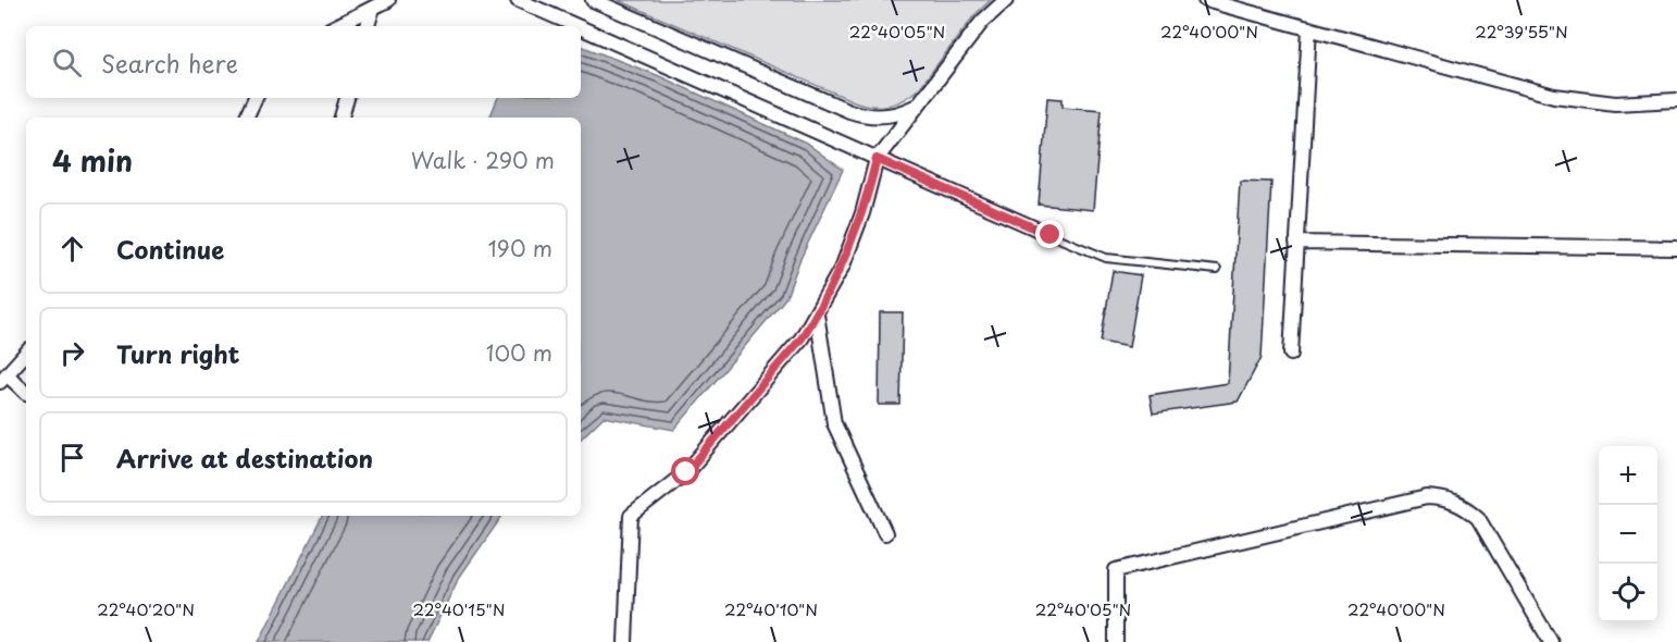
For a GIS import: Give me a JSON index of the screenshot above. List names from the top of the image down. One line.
{"page":{"search":"Search here","heading":["4 min","Walk · 290 m"],"list":[["Continue","190 m"],["Turn right","100 m"],"Arrive at destination"],"map_buttons":["+","−"]},"coordinates":["22°40'05\"N","22°40'00\"N","22°39'55\"N","22°40'20\"N","22°40'15\"N","22°40'10\"N"]}
